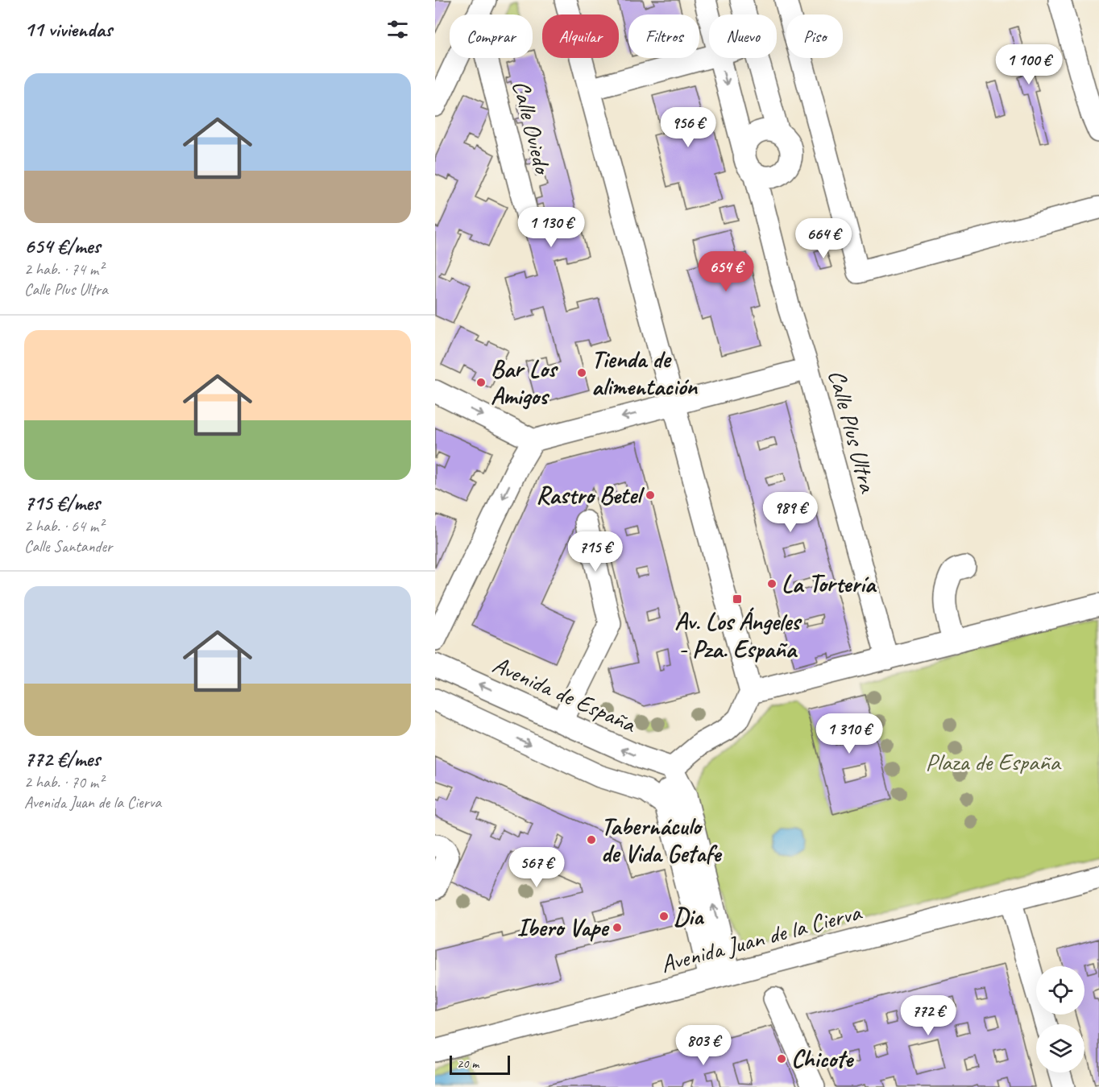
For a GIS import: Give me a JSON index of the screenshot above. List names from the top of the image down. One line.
{"streets":{"street":["Calle Oviedo","Calle Plus Ultra","Avenida de España","Avenida Juan de la Cierva"]},"parks":["Plaza de España"],"places":{"other":["Tienda de alimentación","Bar Los Amigos","Rastro Betel","La Tortería","Tabernáculo de Vida Getafe","Dia","Ibero Vape","Chicote"],"transit":["Av. Los Ángeles - Pza. España"]},"scale_bar":"20 m","page":{"heading":"11 viviendas","chip":["Comprar","Alquilar","Filtros","Nuevo","Piso"],"price":["1 100 €","956 €","1 130 €","664 €","654 €","989 €","715 €","1 310 €","567 €","772 €","803 €"],"list":[{"name":"654 €/mes","note":"2 hab. · 74 m² · Calle Plus Ultra"},{"name":"715 €/mes","note":"2 hab. · 64 m² · Calle Santander"},{"name":"772 €/mes","note":"2 hab. · 70 m² · Avenida Juan de la Cierva"}],"scale":"20 m"}}
